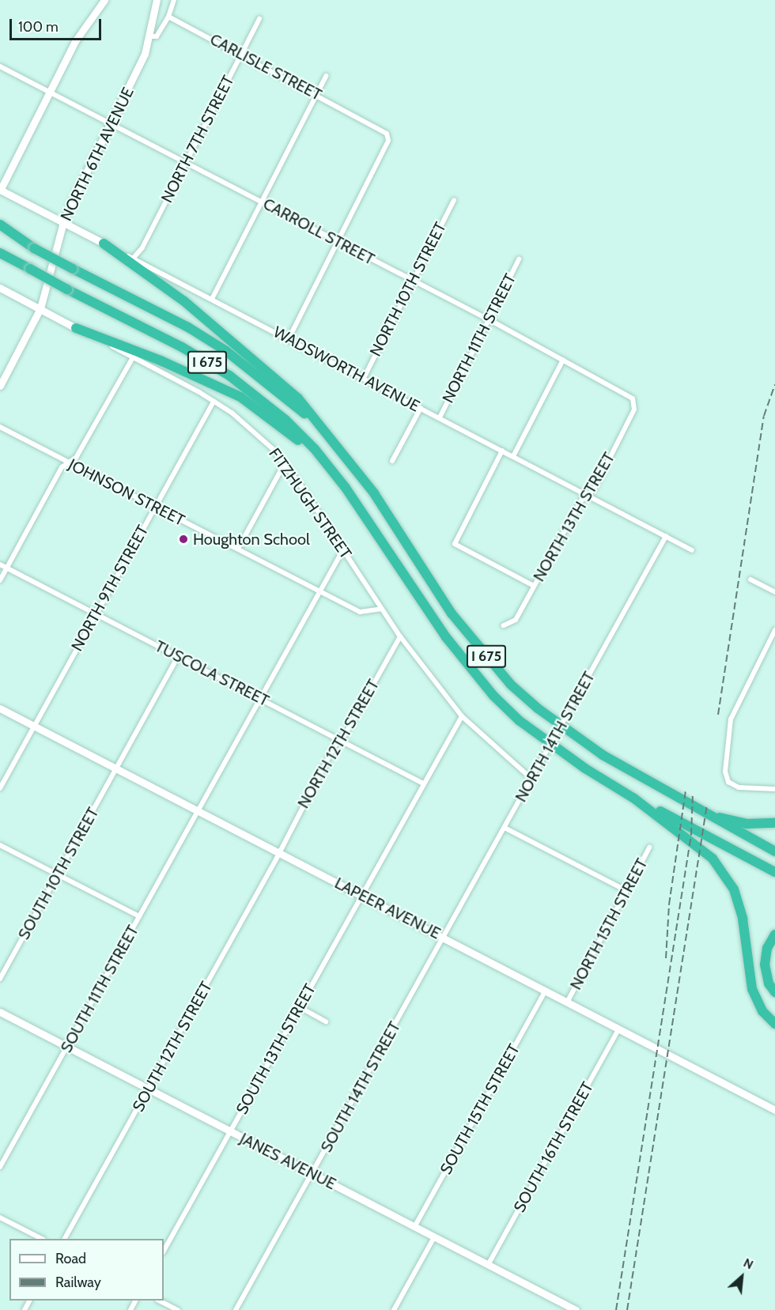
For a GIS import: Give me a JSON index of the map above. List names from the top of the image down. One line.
{"streets":{"highway":["I 675"],"street":["CARLISLE STREET","NORTH 7TH STREET","NORTH 6TH AVENUE","CARROLL STREET","NORTH 10TH STREET","NORTH 11TH STREET","WADSWORTH AVENUE","JOHNSON STREET","FITZHUGH STREET","NORTH 13TH STREET","NORTH 9TH STREET","TUSCOLA STREET","NORTH 14TH STREET","NORTH 12TH STREET","SOUTH 10TH STREET","LAPEER AVENUE","NORTH 15TH STREET","SOUTH 11TH STREET","SOUTH 12TH STREET","SOUTH 13TH STREET","SOUTH 14TH STREET","SOUTH 15TH STREET","SOUTH 16TH STREET","JANES AVENUE"]},"crossings":[["CARLISLE STREET","NORTH 7TH STREET"],["CARLISLE STREET","CARROLL STREET"],["NORTH 7TH STREET","CARROLL STREET"],["NORTH 7TH STREET","WADSWORTH AVENUE"],["NORTH 6TH AVENUE","CARROLL STREET"],["NORTH 6TH AVENUE","WADSWORTH AVENUE"],["NORTH 6TH AVENUE","FITZHUGH STREET"],["CARROLL STREET","NORTH 10TH STREET"],["CARROLL STREET","NORTH 11TH STREET"],["CARROLL STREET","NORTH 13TH STREET"],["NORTH 10TH STREET","WADSWORTH AVENUE"],["NORTH 11TH STREET","WADSWORTH AVENUE"],["WADSWORTH AVENUE","NORTH 13TH STREET"],["WADSWORTH AVENUE","NORTH 14TH STREET"],["JOHNSON STREET","FITZHUGH STREET"],["JOHNSON STREET","NORTH 9TH STREET"],["FITZHUGH STREET","NORTH 9TH STREET"],["FITZHUGH STREET","NORTH 14TH STREET"],["FITZHUGH STREET","NORTH 12TH STREET"],["NORTH 9TH STREET","TUSCOLA STREET"],["NORTH 9TH STREET","LAPEER AVENUE"],["TUSCOLA STREET","NORTH 12TH STREET"],["NORTH 14TH STREET","LAPEER AVENUE"],["NORTH 14TH STREET","SOUTH 14TH STREET"],["NORTH 12TH STREET","LAPEER AVENUE"],["NORTH 12TH STREET","SOUTH 12TH STREET"],["SOUTH 10TH STREET","LAPEER AVENUE"],["LAPEER AVENUE","NORTH 15TH STREET"],["LAPEER AVENUE","SOUTH 11TH STREET"],["LAPEER AVENUE","SOUTH 12TH STREET"],["LAPEER AVENUE","SOUTH 13TH STREET"],["LAPEER AVENUE","SOUTH 14TH STREET"],["LAPEER AVENUE","SOUTH 15TH STREET"],["LAPEER AVENUE","SOUTH 16TH STREET"],["SOUTH 11TH STREET","JANES AVENUE"],["SOUTH 12TH STREET","JANES AVENUE"],["SOUTH 13TH STREET","JANES AVENUE"],["SOUTH 14TH STREET","JANES AVENUE"],["SOUTH 15TH STREET","JANES AVENUE"],["SOUTH 16TH STREET","JANES AVENUE"]],"places":["Houghton School"],"legend":["Road","Railway"],"scale_bar":"100 m","north":"top right"}
